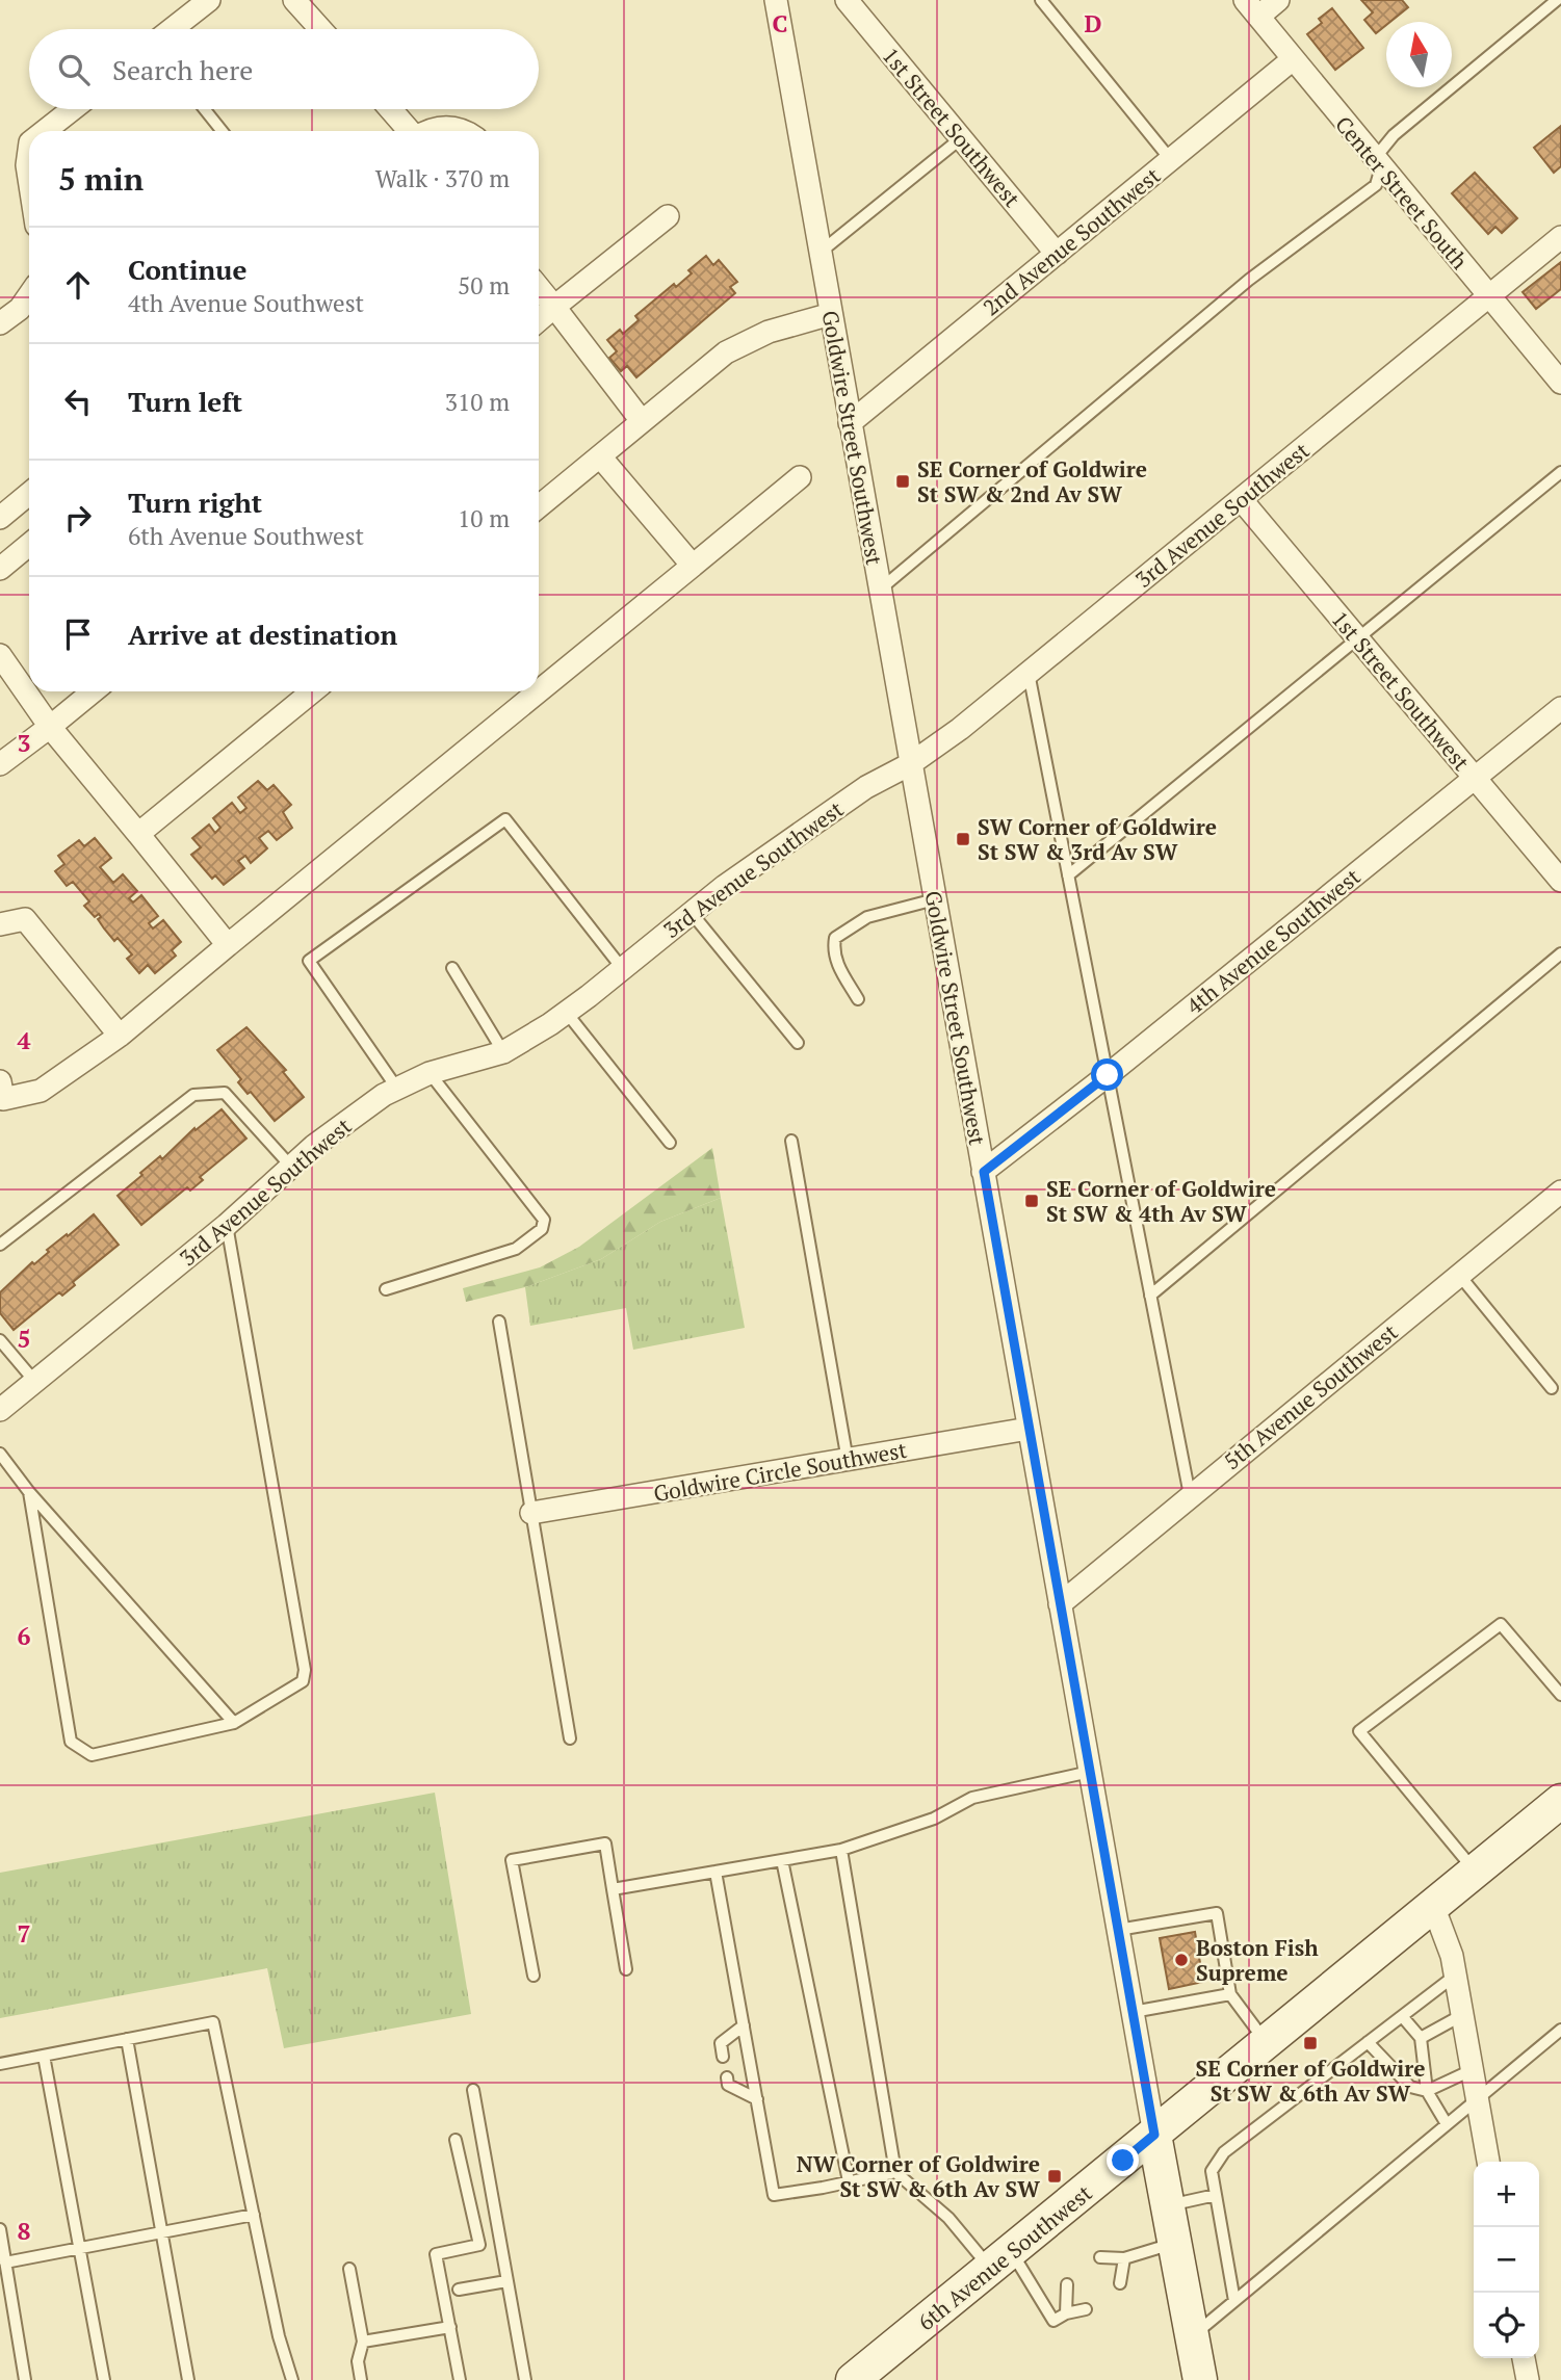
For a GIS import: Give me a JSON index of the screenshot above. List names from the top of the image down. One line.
{"streets":{"main road":["Goldwire Street Southwest","6th Avenue Southwest"],"street":["1st Street Southwest","Center Street South","2nd Avenue Southwest","3rd Avenue Southwest","4th Avenue Southwest","5th Avenue Southwest","Goldwire Circle Southwest"]},"crossings":[["1st Street Southwest","2nd Avenue Southwest"],["1st Street Southwest","3rd Avenue Southwest"],["1st Street Southwest","4th Avenue Southwest"],["Center Street South","2nd Avenue Southwest"],["Center Street South","3rd Avenue Southwest"],["2nd Avenue Southwest","Goldwire Street Southwest"],["Goldwire Street Southwest","3rd Avenue Southwest"],["Goldwire Street Southwest","4th Avenue Southwest"],["Goldwire Street Southwest","5th Avenue Southwest"],["Goldwire Street Southwest","Goldwire Circle Southwest"],["Goldwire Street Southwest","6th Avenue Southwest"]],"places":{"transit":["SE Corner of Goldwire St SW & 2nd Av SW","SW Corner of Goldwire St SW & 3rd Av SW","SE Corner of Goldwire St SW & 4th Av SW","SE Corner of Goldwire St SW & 6th Av SW","NW Corner of Goldwire St SW & 6th Av SW"],"other":["Boston Fish Supreme"]},"north":"top","page":{"search":"Search here","heading":["5 min","Walk · 370 m"],"list":[["Continue","4th Avenue Southwest","50 m"],["Turn left","310 m"],["Turn right","6th Avenue Southwest","10 m"],"Arrive at destination"],"map_buttons":["+","−"]},"grid":{"columns":["C","D"],"rows":["3","4","5","6","7","8"]}}
